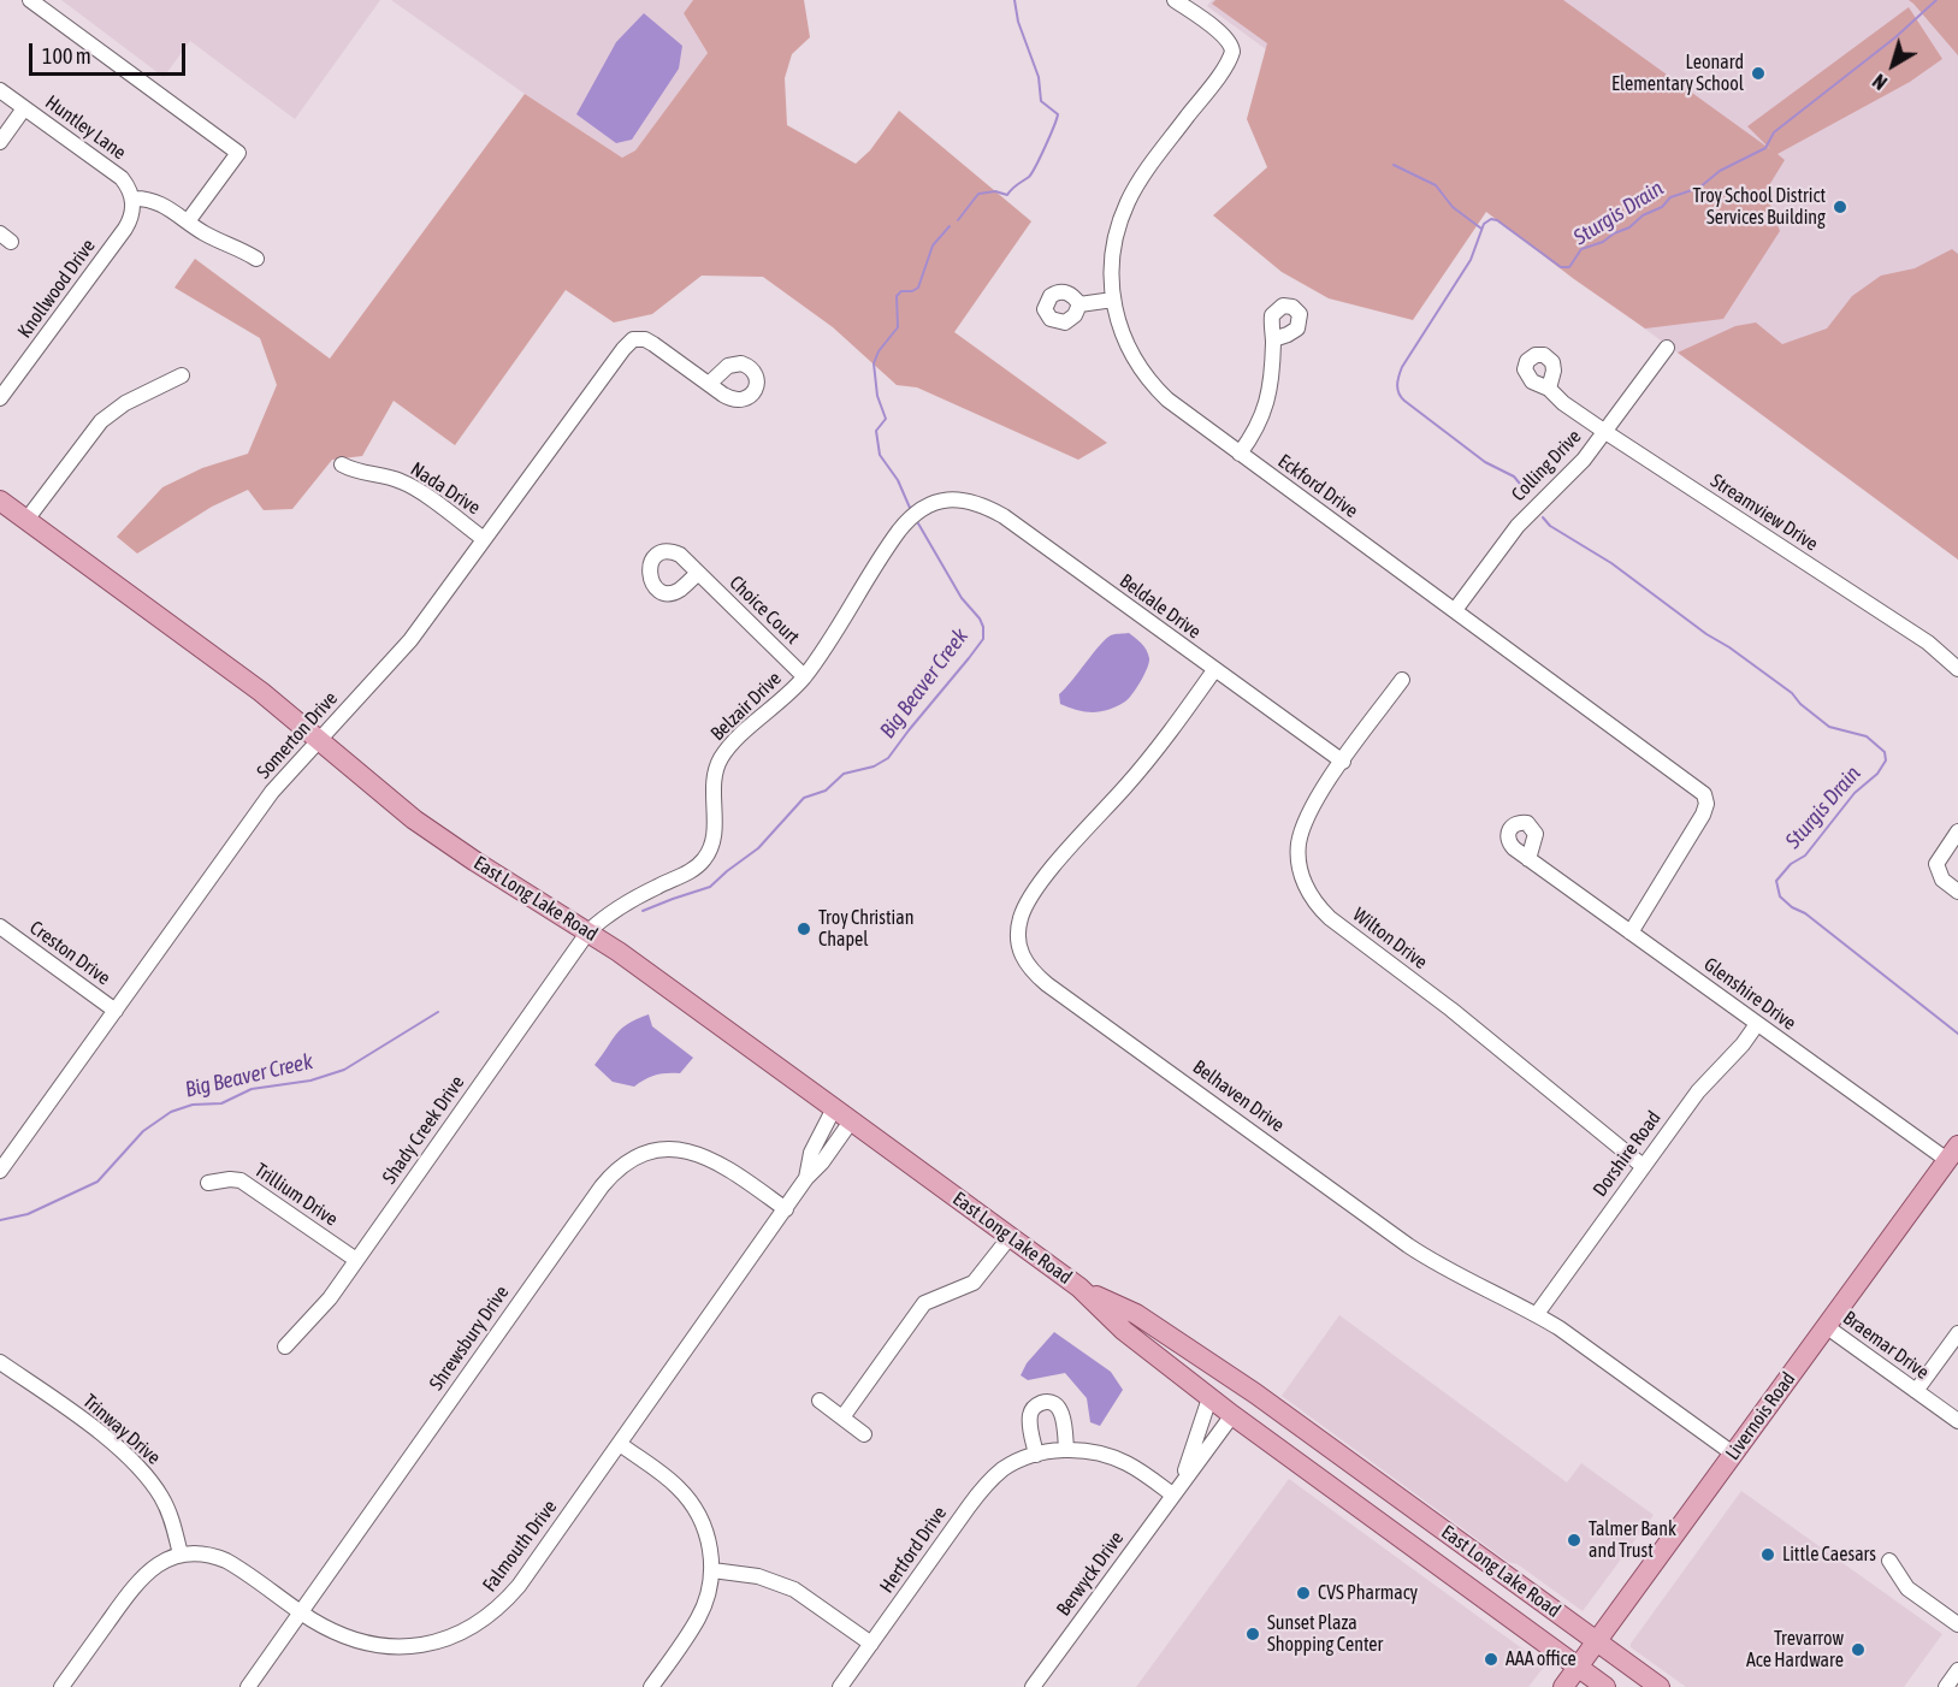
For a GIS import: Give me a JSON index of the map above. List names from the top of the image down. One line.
{"streets":{"main road":["East Long Lake Road","Livernois Road"],"street":["Huntley Lane","Knollwood Drive","Colling Drive","Eckford Drive","Nada Drive","Streamview Drive","Beldale Drive","Choice Court","Belzair Drive","Somerton Drive","Wilton Drive","Creston Drive","Glenshire Drive","Belhaven Drive","Shady Creek Drive","Dorshire Road","Trillium Drive","Shrewsbury Drive","Braemar Drive","Trinway Drive","Falmouth Drive","Hertford Drive","Berwyck Drive"]},"crossings":[["Huntley Lane","Knollwood Drive"],["Colling Drive","Eckford Drive"],["Colling Drive","Streamview Drive"],["Eckford Drive","Glenshire Drive"],["Nada Drive","Somerton Drive"],["Beldale Drive","Belzair Drive"],["Beldale Drive","Wilton Drive"],["Beldale Drive","Belhaven Drive"],["Choice Court","Belzair Drive"],["Belzair Drive","East Long Lake Road"],["Belzair Drive","Shady Creek Drive"],["Somerton Drive","East Long Lake Road"],["Somerton Drive","Creston Drive"],["East Long Lake Road","Shady Creek Drive"],["East Long Lake Road","Livernois Road"],["East Long Lake Road","Falmouth Drive"],["East Long Lake Road","Berwyck Drive"],["Wilton Drive","Dorshire Road"],["Glenshire Drive","Dorshire Road"],["Glenshire Drive","Livernois Road"],["Belhaven Drive","Dorshire Road"],["Belhaven Drive","Livernois Road"],["Shady Creek Drive","Trillium Drive"],["Shrewsbury Drive","Falmouth Drive"],["Braemar Drive","Livernois Road"],["Trinway Drive","Falmouth Drive"],["Hertford Drive","Berwyck Drive"]],"water":["Sturgis Drain","Big Beaver Creek"],"places":["Leonard Elementary School","Troy School District Services Building","Troy Christian Chapel","Talmer Bank and Trust","Little Caesars","CVS Pharmacy","Sunset Plaza Shopping Center","Trevarrow Ace Hardware","AAA office"],"scale_bar":"100 m","north":"bottom left"}
